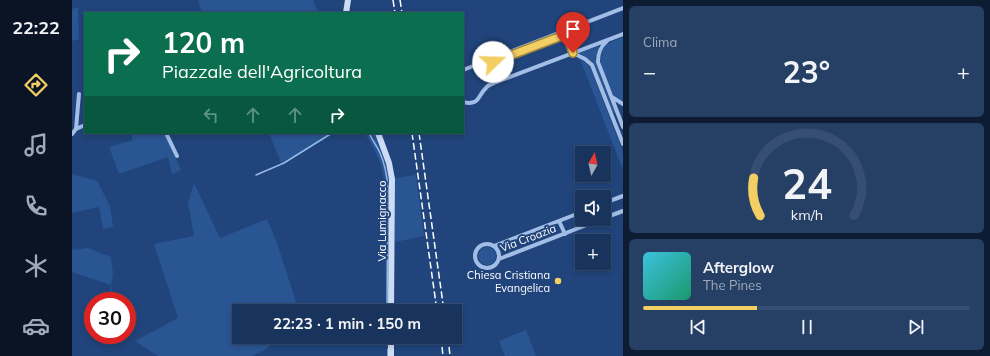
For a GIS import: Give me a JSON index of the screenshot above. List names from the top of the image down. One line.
{"streets":{"main road":["Via Lumignacco"],"street":["Via Croazia"]},"places":["Chiesa Cristiana Evangelica"],"north":"top","page":{"tabs":"22:22","tile":"Clima","turn":["120 m","Piazzale dell'Agricoltura"],"heat":["−","23°","+"],"map_buttons":"+","song":["Afterglow","The Pines"],"limit":"30","trip":"22:23 · 1 min · 150 m","gauge":["24","km/h"]}}
